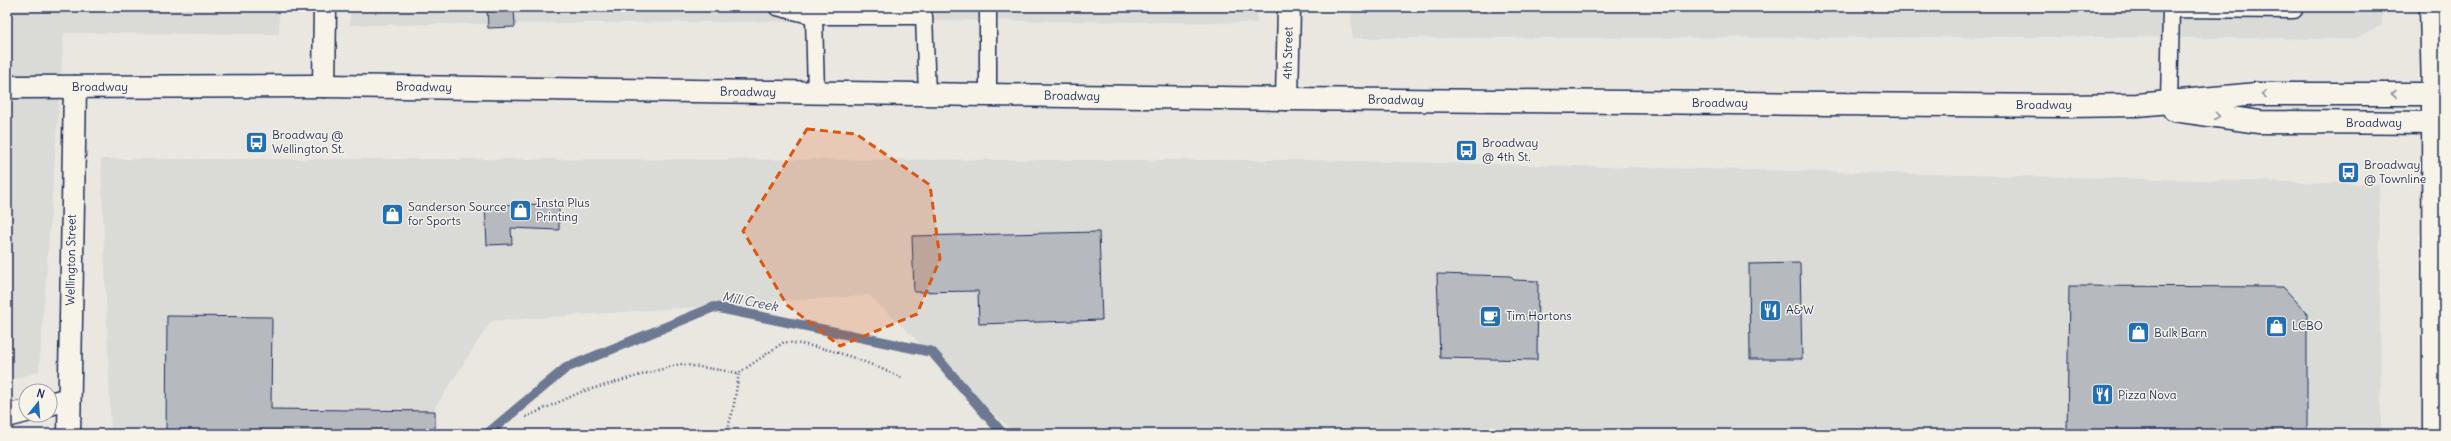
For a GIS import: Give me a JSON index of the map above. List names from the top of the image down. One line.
{"streets":{"main road":["4th Street","Broadway","Wellington Street"]},"crossings":[["4th Street","Broadway"],["Broadway","Wellington Street"]],"water":["Mill Creek"],"places":{"bus stop":["Broadway @ Wellington St.","Broadway @ 4th St.","Broadway @ Townline"],"shop":["Insta Plus Printing","Sanderson Source for Sports","LCBO","Bulk Barn"],"restaurant":["A&W","Pizza Nova"],"cafe":["Tim Hortons"]},"north":"top"}
